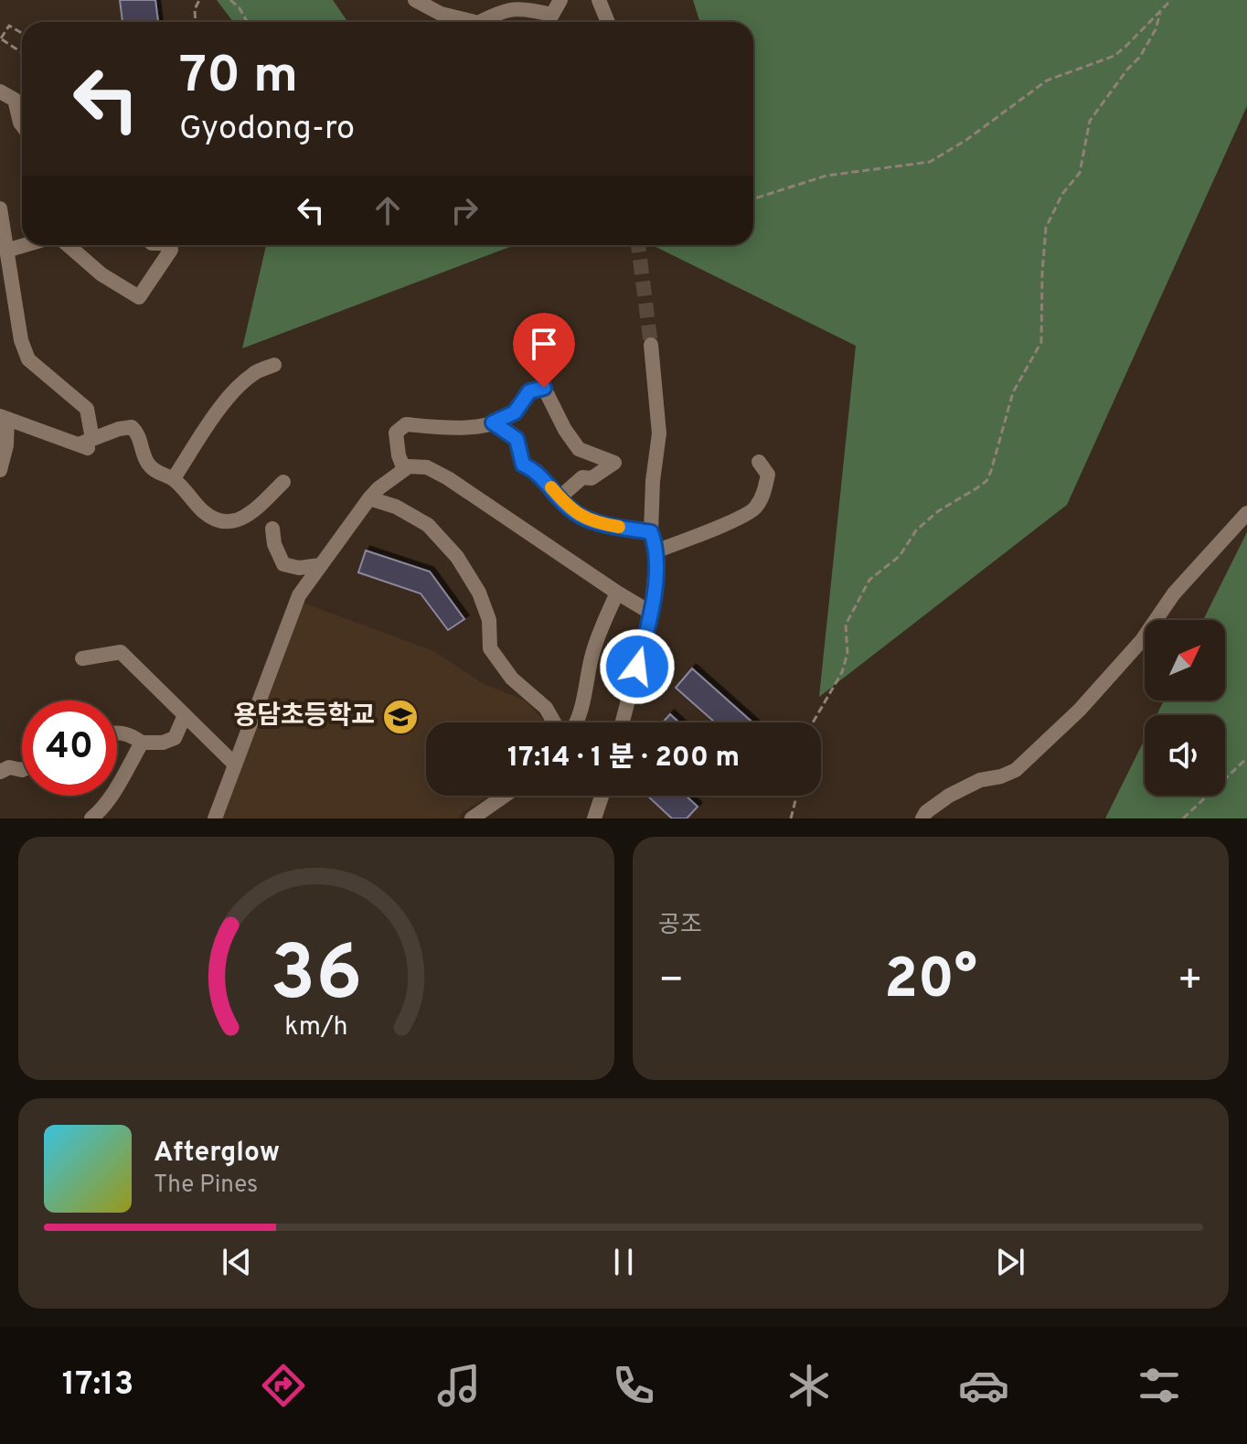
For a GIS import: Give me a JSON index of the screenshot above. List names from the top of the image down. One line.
{"places":{"school or university":["용담초등학교"]},"north":"top right","page":{"turn":["70 m","Gyodong-ro"],"limit":"40","trip":"17:14 · 1 분 · 200 m","tile":"공조","heat":["−","20°","+"],"song":["Afterglow","The Pines"],"tabs":"17:13","gauge":["36","km/h"]}}
